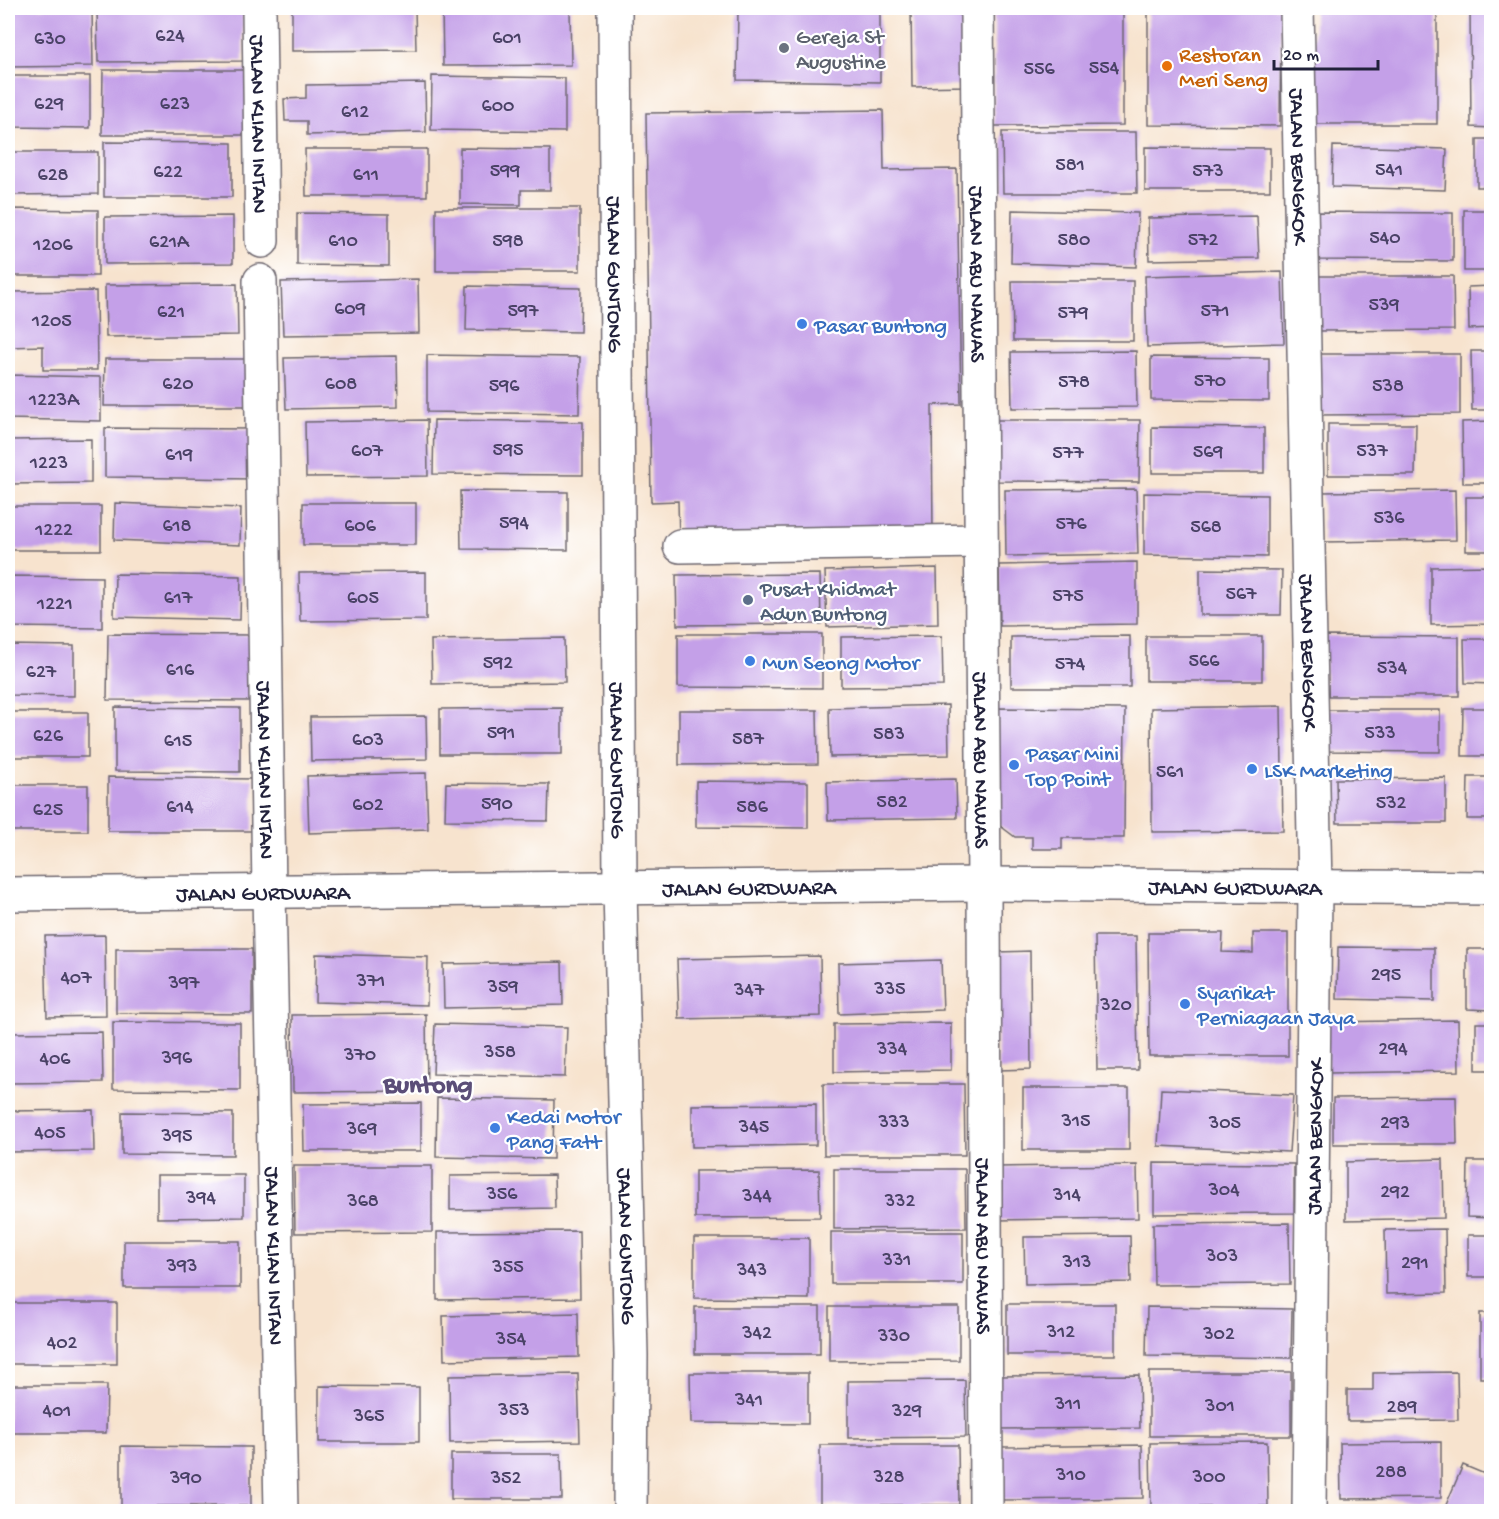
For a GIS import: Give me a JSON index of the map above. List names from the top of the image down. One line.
{"streets":{"street":["JALAN KLIAN INTAN","JALAN BENGKOK","JALAN GUNTONG","JALAN ABU NAWAS","JALAN GURDWARA"]},"crossings":[["JALAN KLIAN INTAN","JALAN GURDWARA"],["JALAN BENGKOK","JALAN GURDWARA"],["JALAN GUNTONG","JALAN GURDWARA"],["JALAN ABU NAWAS","JALAN GURDWARA"]],"districts":["Buntong"],"places":["Gereja St Augustine","Restoran Meri Seng","Pasar Buntong","Pusat Khidmat Adun Buntong","Mun Seong Motor","Pasar Mini Top Point","LSK Marketing","Syarikat Perniagaan Jaya","Kedai Motor Pang Fatt"],"house_numbers":["624","601","630","554","556","629","623","600","612","581","541","599","573","622","628","611","540","580","572","610","598","621A","1206","539","609","597","571","621","579","1205","570","578","620","608","596","538","1223A","595","607","537","569","577","619","1223","536","594","576","618","606","568","1222","567","575","617","605","1221","566","592","574","534","616","627","591","533","583","626","587","603","615","561","582","532","590","602","614","586","625","295","407","371","397","359","335","347","320","334","294","358","370","396","406","315","333","305","293","345","369","405","395","304","292","356","314","344","394","368","332","303","331","313","291","393","355","343","312","342","302","330","354","402","341","311","301","289","353","401","329","365","288","310","328","300","390","352"],"scale_bar":"20 m"}
